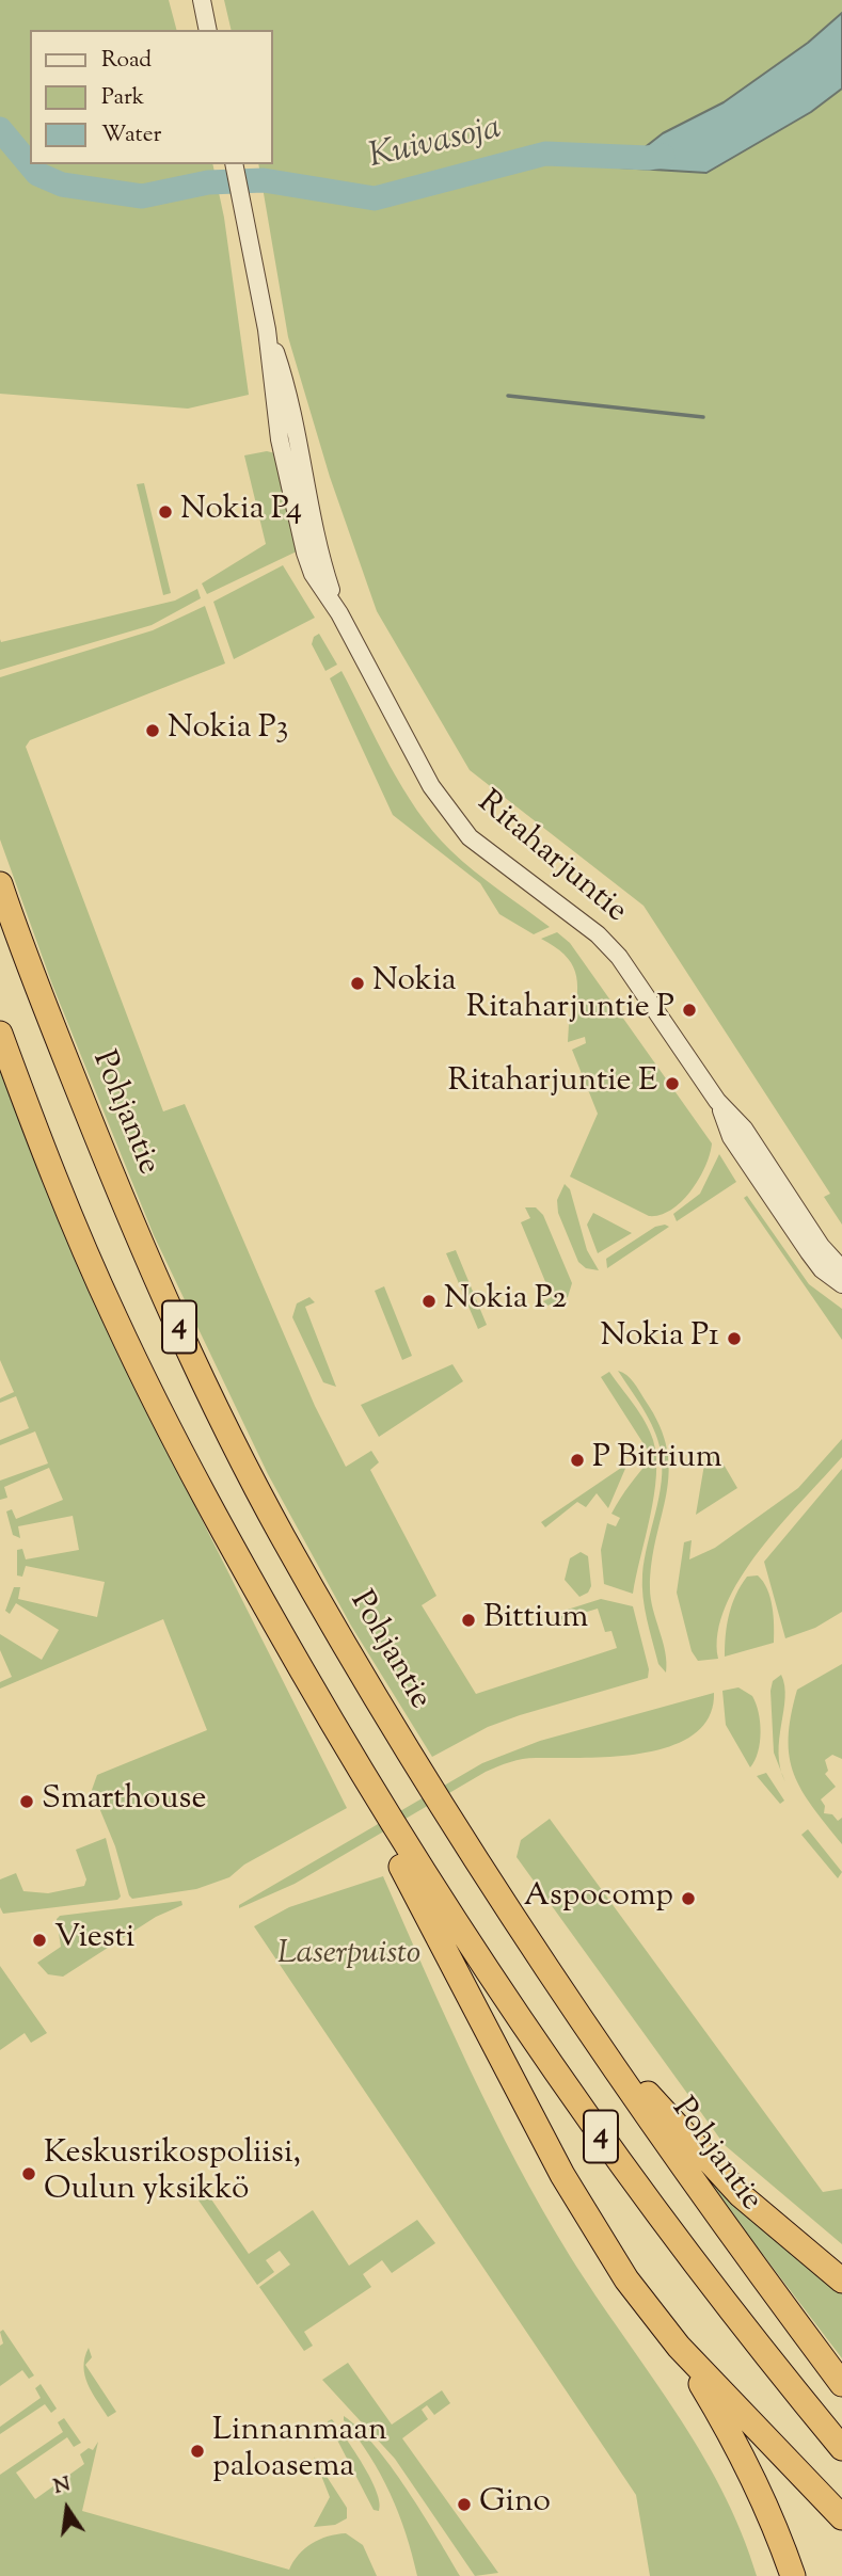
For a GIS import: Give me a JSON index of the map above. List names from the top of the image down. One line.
{"streets":{"highway":["Pohjantie","4"],"street":["Ritaharjuntie"]},"water":["Kuivasoja"],"parks":["Laserpuisto"],"places":["Nokia P4","Nokia P3","Nokia","Ritaharjuntie P","Ritaharjuntie E","Nokia P2","Nokia P1","P Bittium","Bittium","Smarthouse","Aspocomp","Viesti","Keskusrikospoliisi, Oulun yksikkö","Linnanmaan paloasema","Gino"],"legend":["Road","Park","Water"],"north":"top"}
